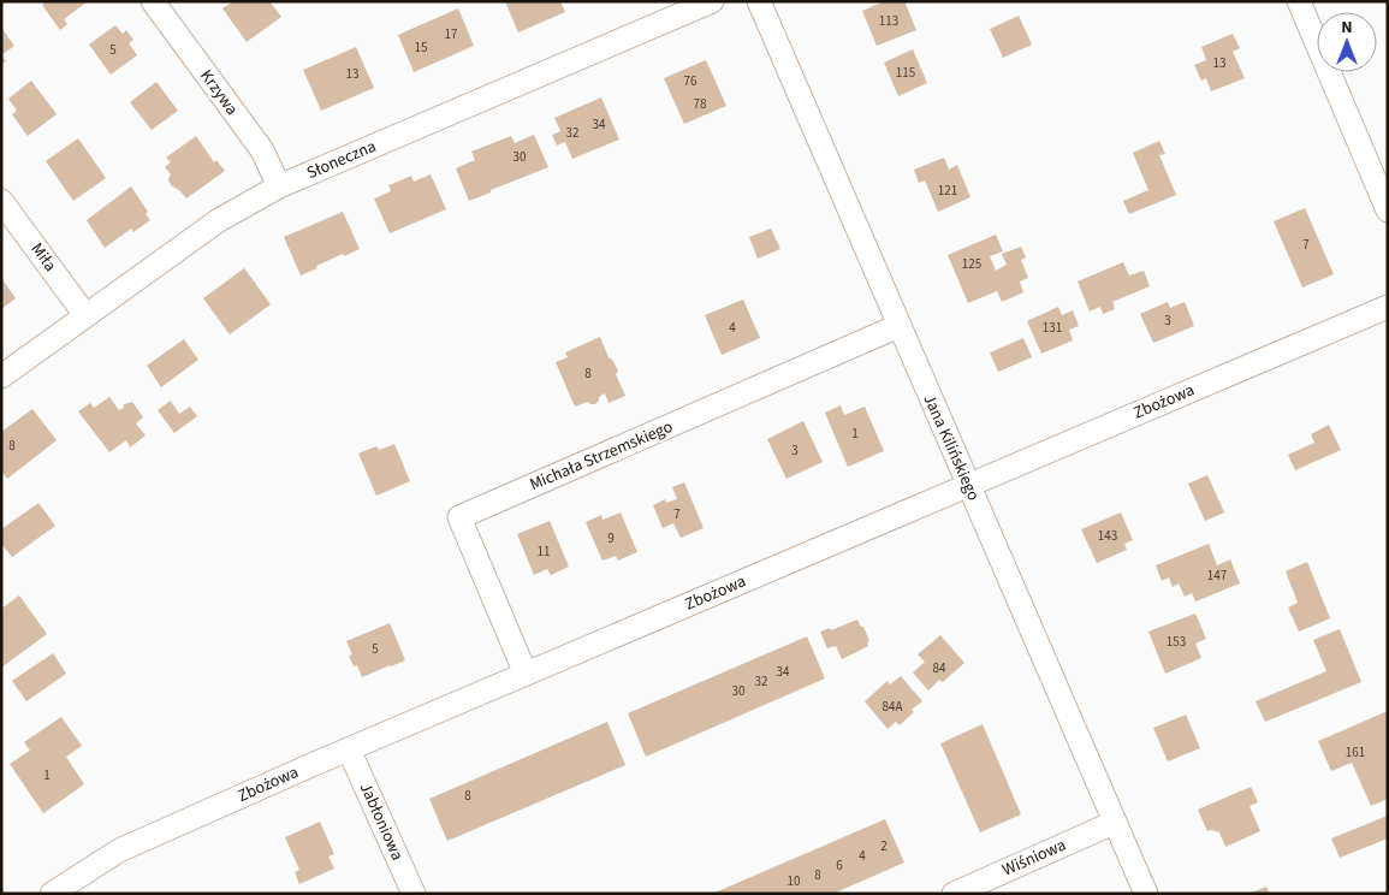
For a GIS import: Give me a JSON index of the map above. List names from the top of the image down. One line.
{"streets":{"street":["Krzywa","Słoneczna","Miła","Zbożowa","Jana Kilińskiego","Michała Strzemskiego","Jabłoniowa","Wiśniowa"]},"crossings":[["Krzywa","Słoneczna"],["Słoneczna","Miła"],["Zbożowa","Jana Kilińskiego"],["Zbożowa","Michała Strzemskiego"],["Zbożowa","Jabłoniowa"],["Jana Kilińskiego","Michała Strzemskiego"],["Jana Kilińskiego","Wiśniowa"]],"house_numbers":["113","17","15","5","13","115","13","76","78","34","32","30","121","7","125","3","4","131","8","1","8","3","7","143","9","11","147","153","5","84","34","32","30","84A","161","1","8","2","4","6","8","10"],"north":"top"}
